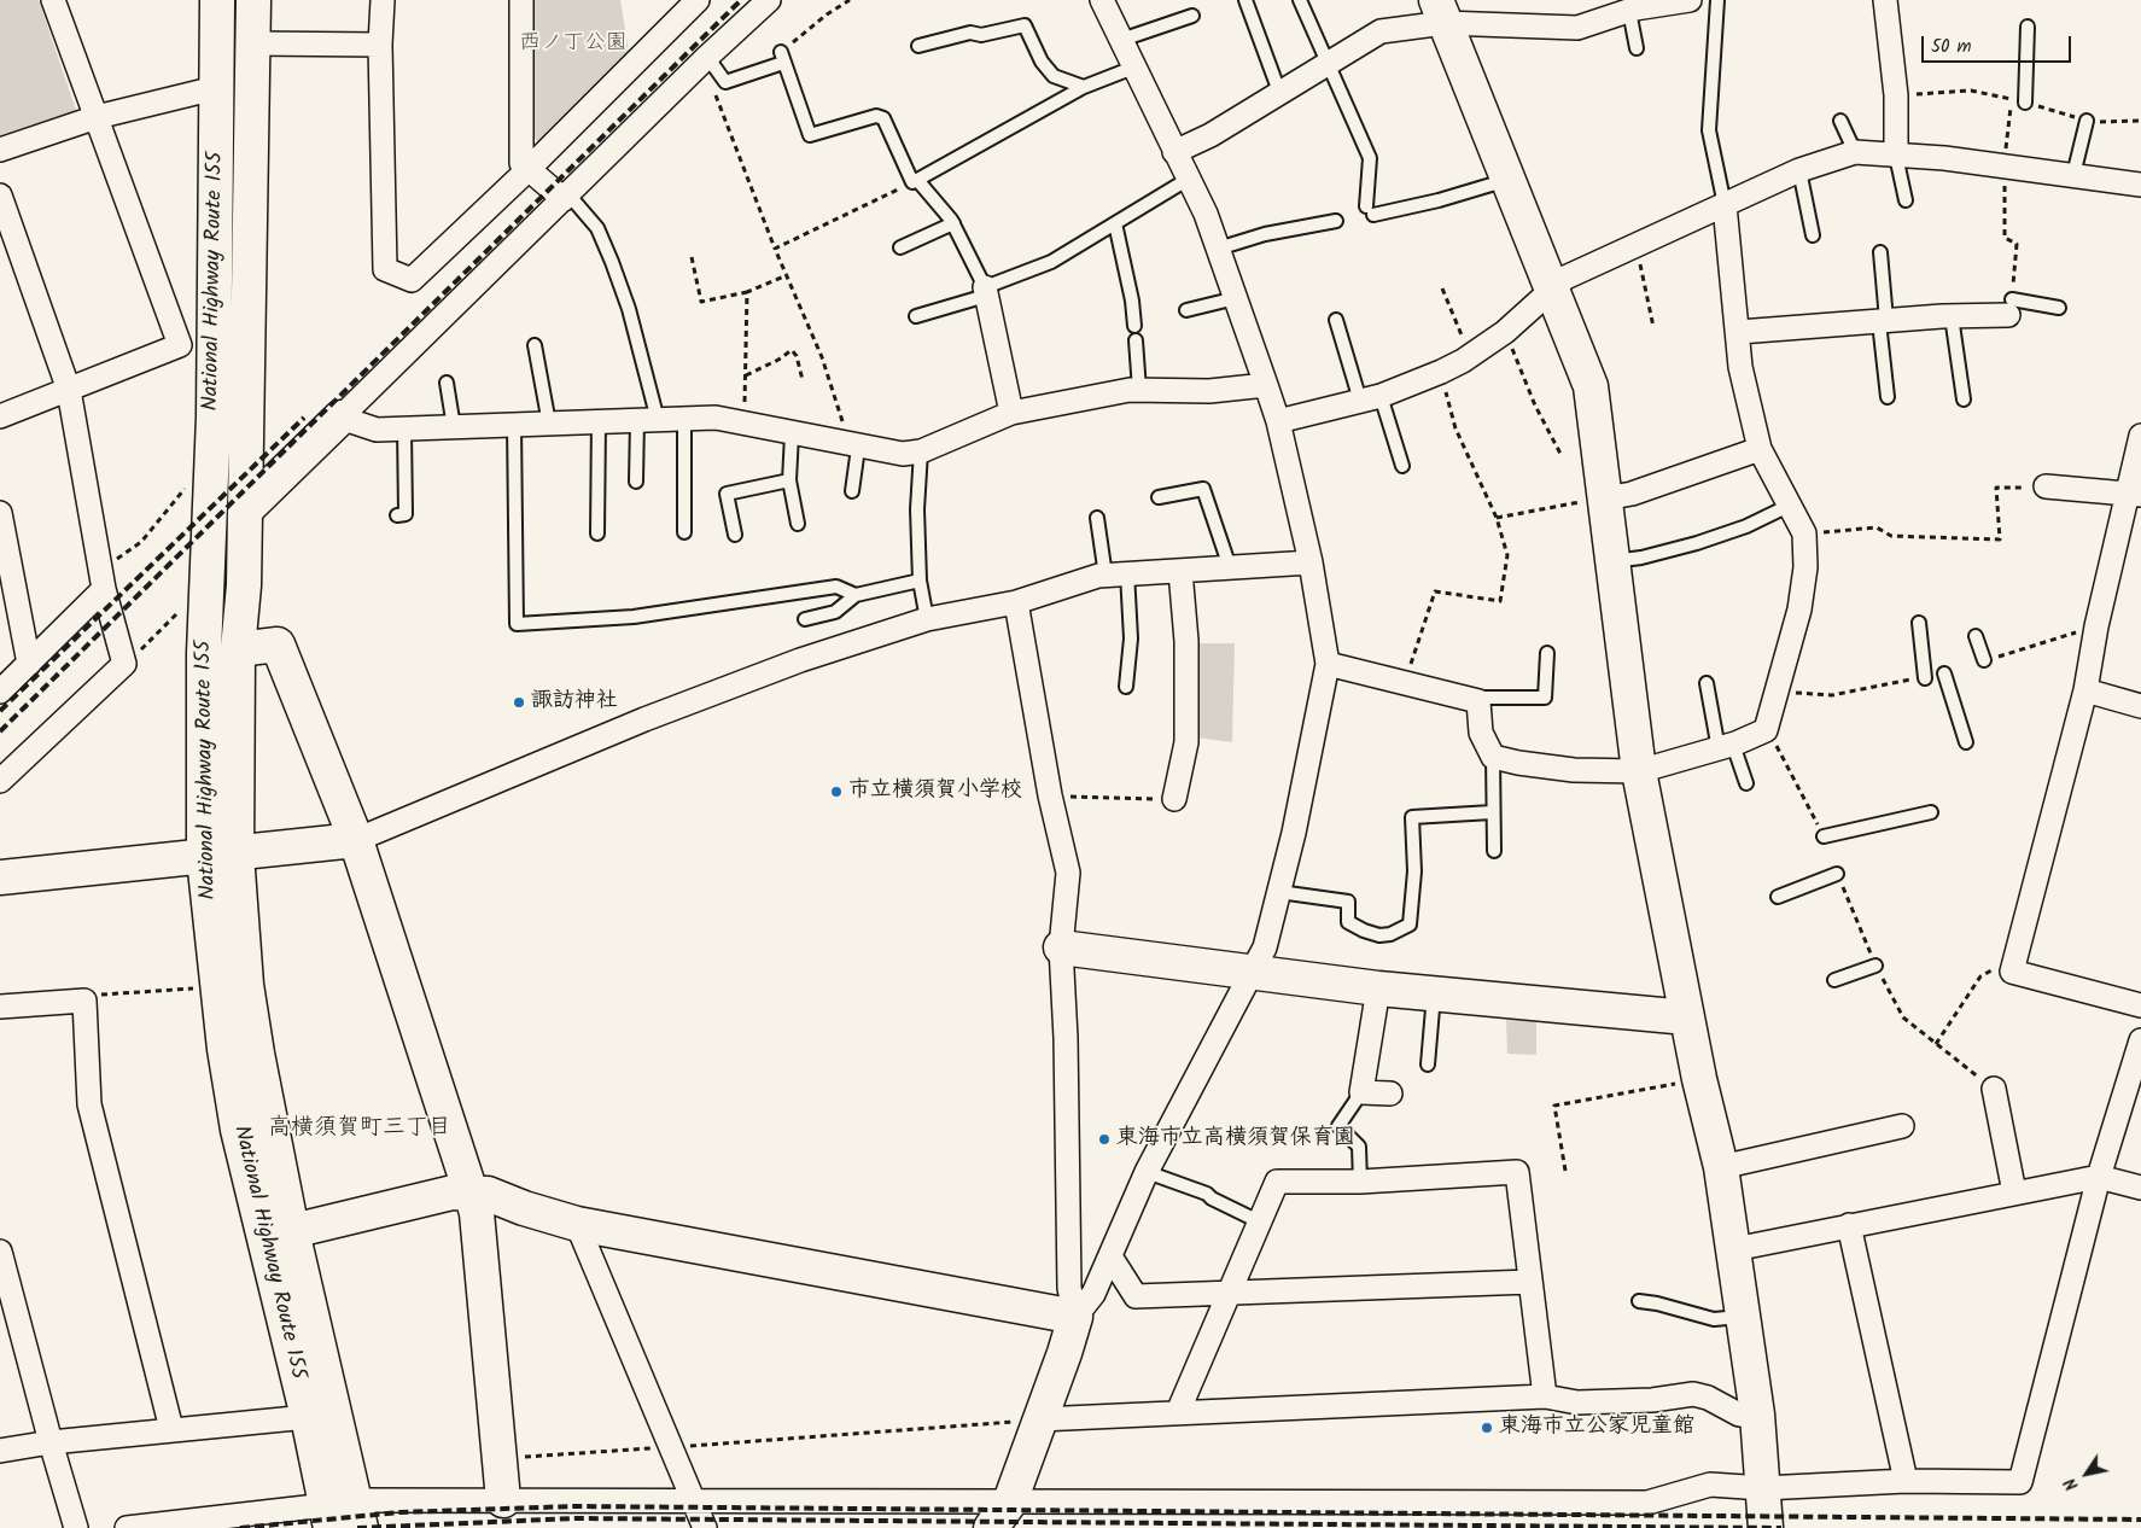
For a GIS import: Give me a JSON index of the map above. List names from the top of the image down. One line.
{"streets":{"main road":["National Highway Route 155"]},"districts":["高横須賀町三丁目"],"parks":["西ノ丁公園"],"places":["諏訪神社","市立横須賀小学校","東海市立高横須賀保育園","東海市立公家児童館"],"scale_bar":"50 m","north":"bottom left"}
